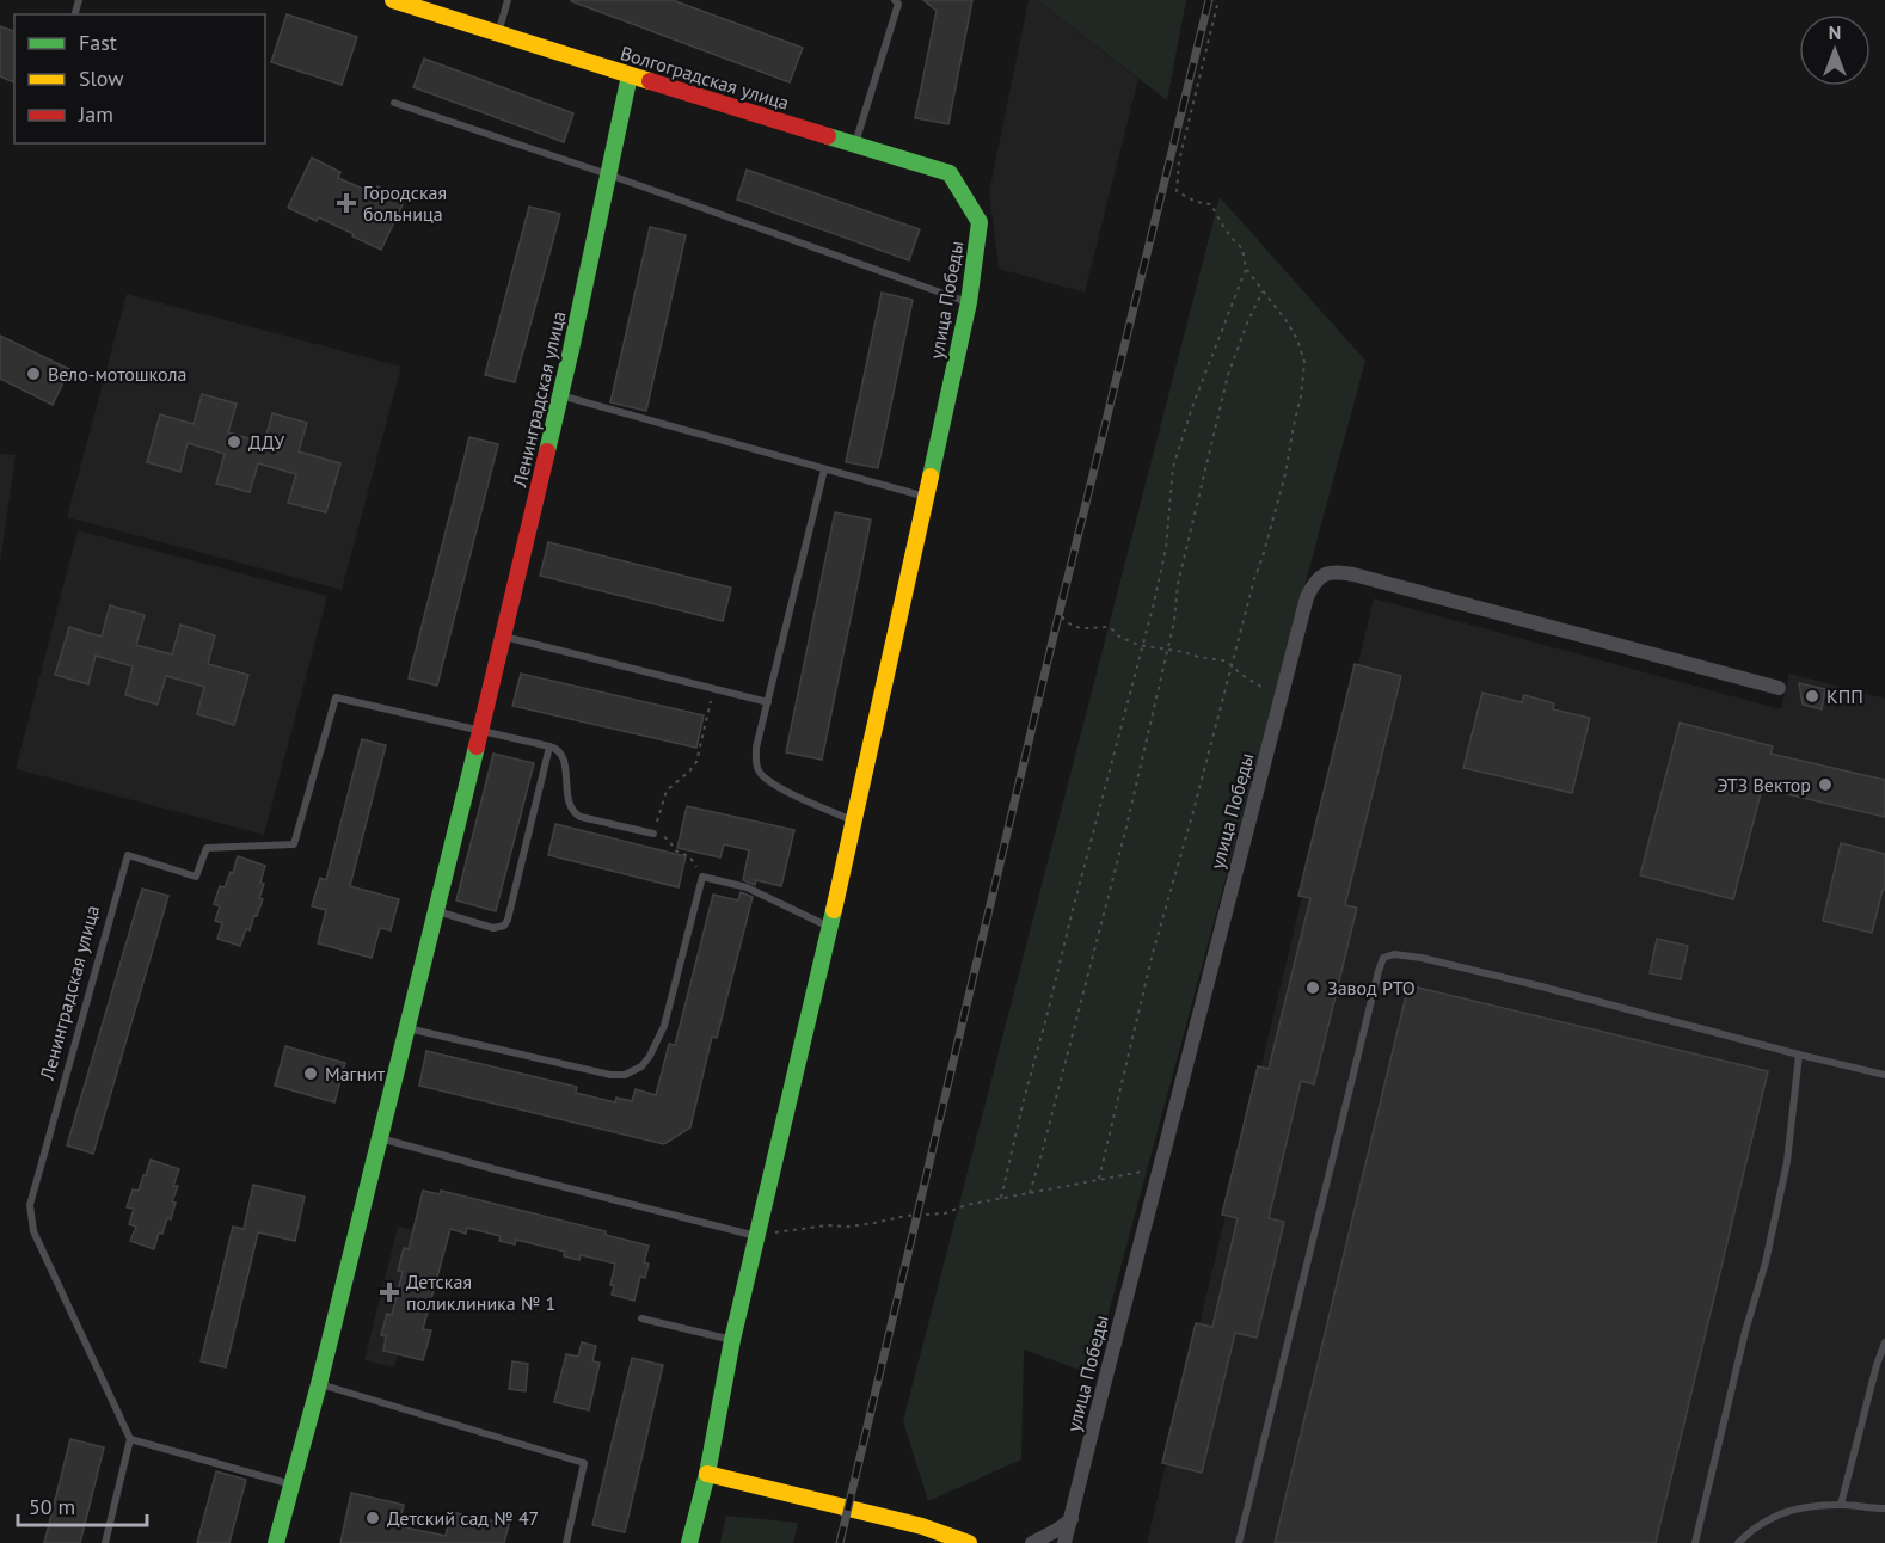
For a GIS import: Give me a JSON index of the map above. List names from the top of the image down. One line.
{"streets":{"main road":["Волгоградская улица","улица Победы","Ленинградская улица"]},"crossings":[["Волгоградская улица","улица Победы"],["Волгоградская улица","Ленинградская улица"]],"places":{"health":["Городская больница","Детская поликлиника № 1"],"other":["Вело-мотошкола","ДДУ","КПП","ЭТЗ Вектор","Завод РТО","Магнит","Детский сад № 47"]},"legend":["Fast","Slow","Jam"],"scale_bar":"50 m","north":"top"}
